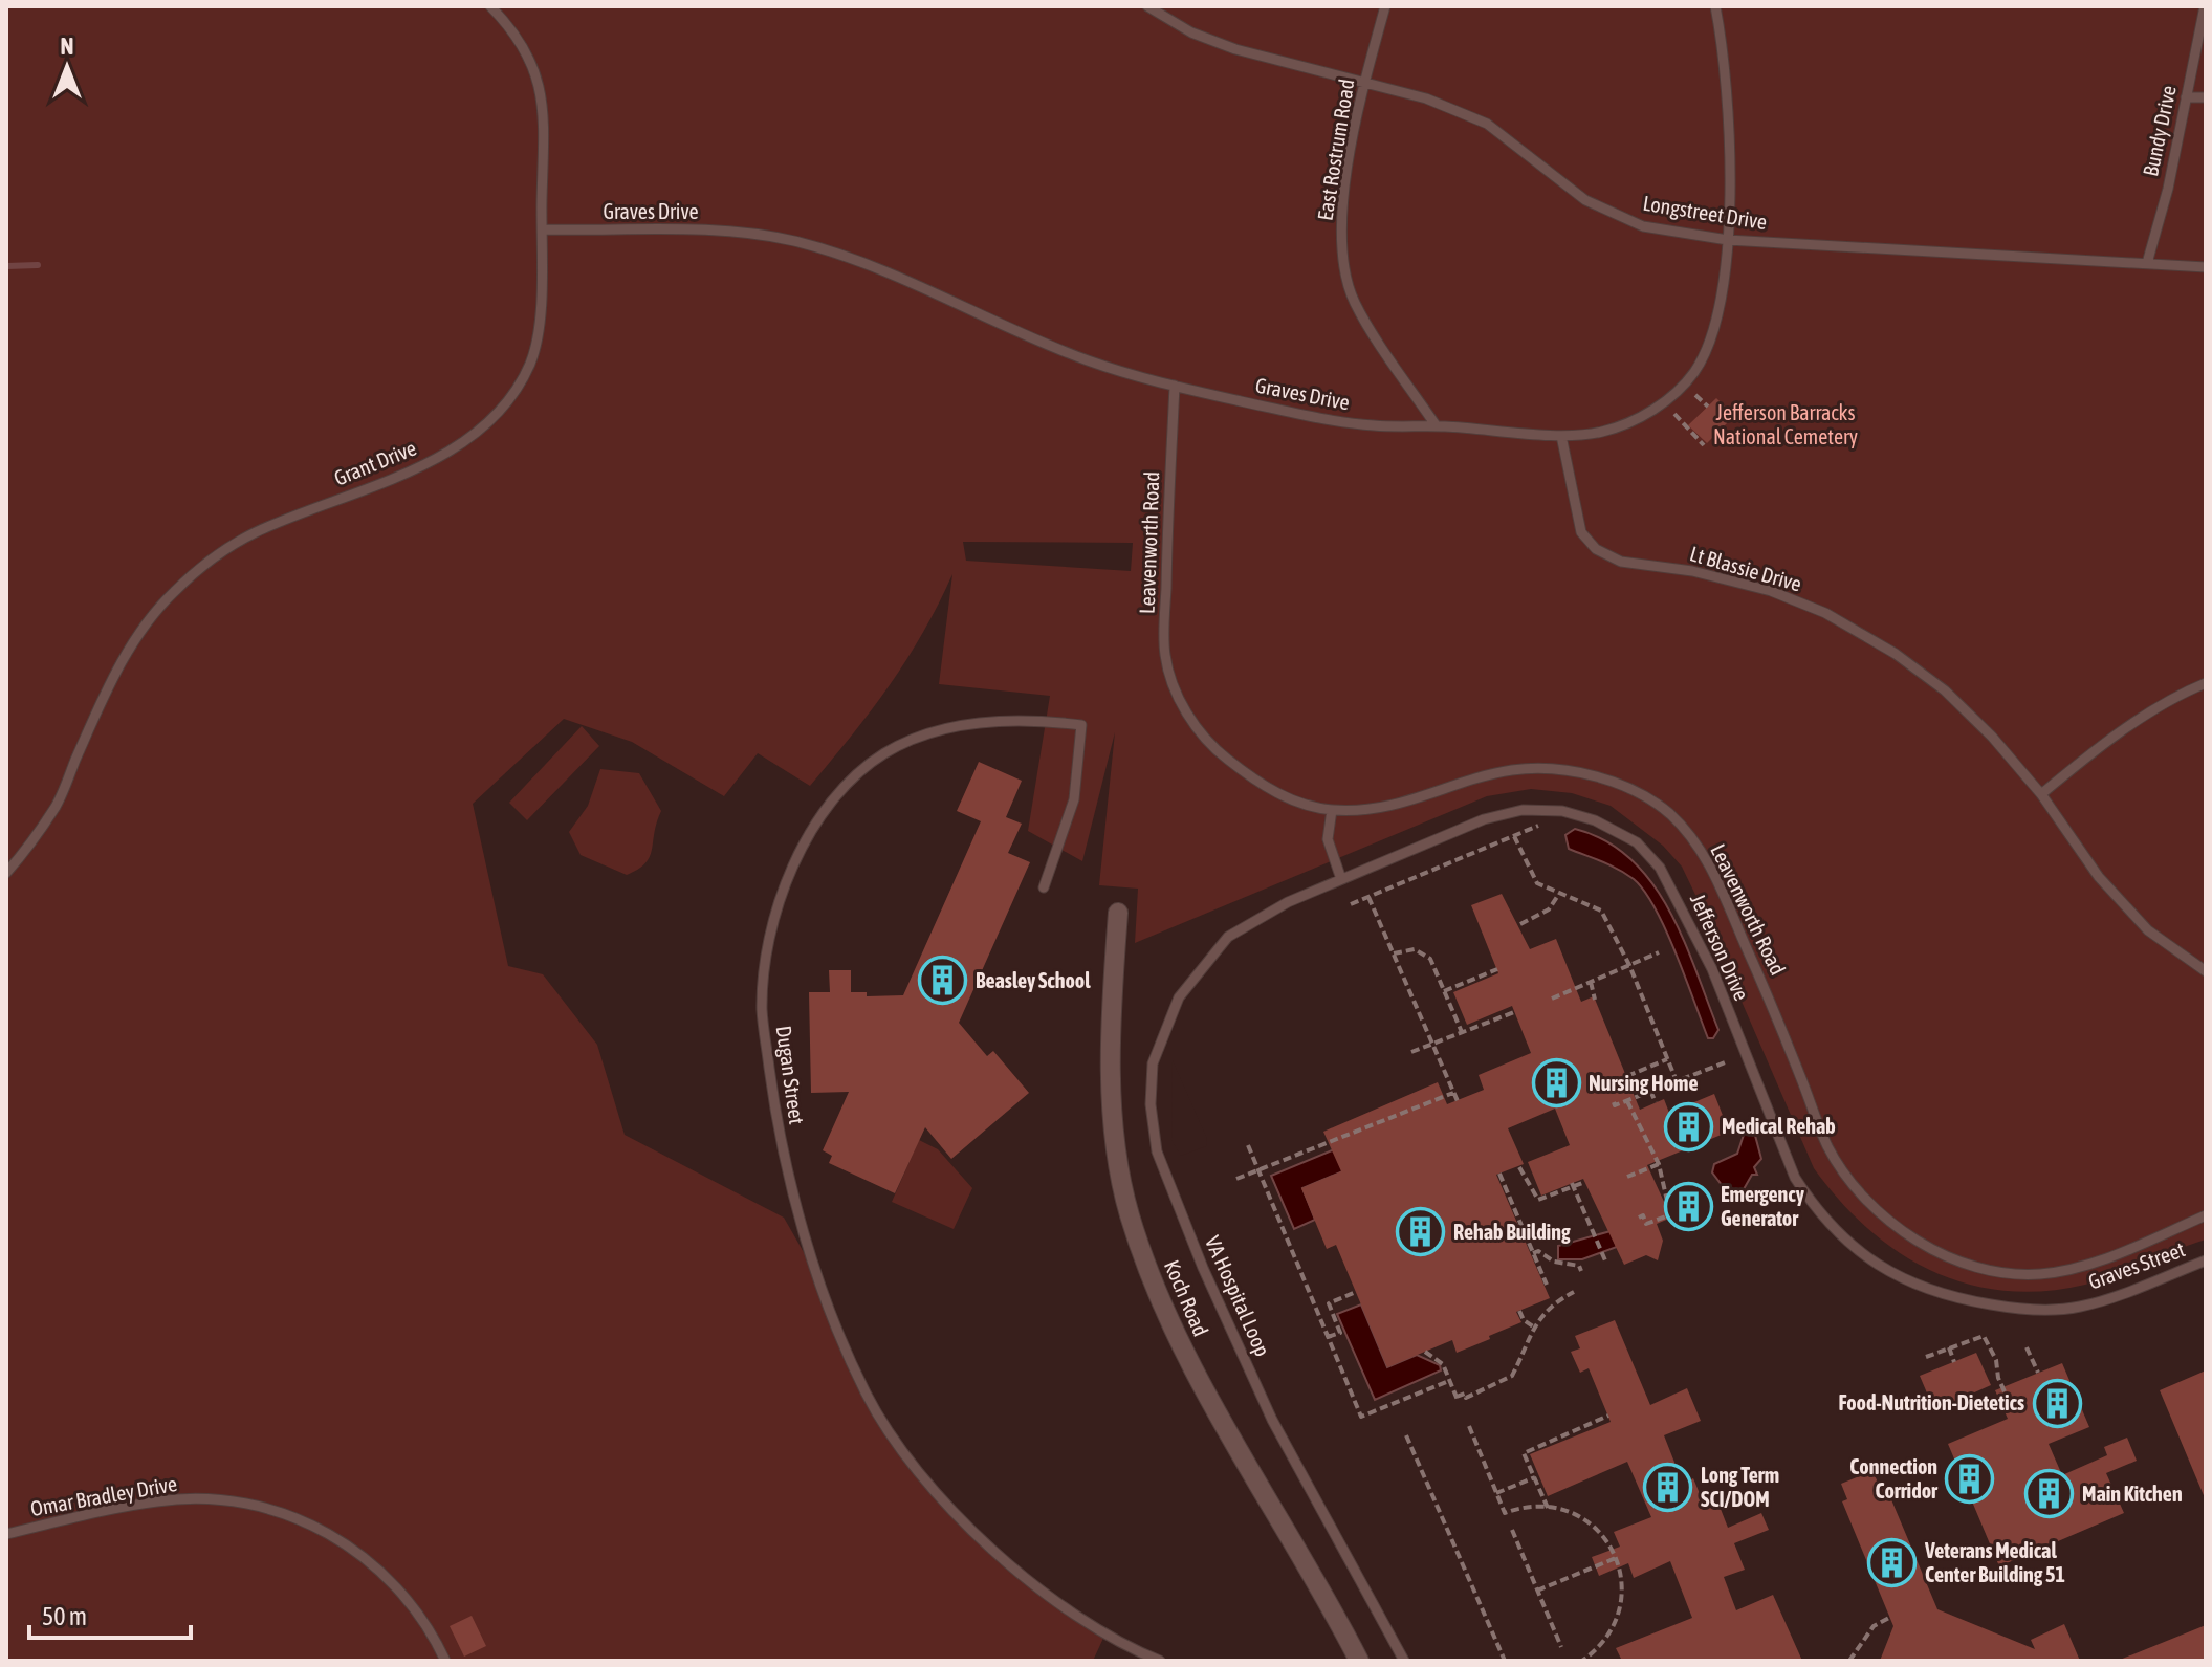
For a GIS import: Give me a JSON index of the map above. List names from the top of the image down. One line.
{"streets":{"street":["Koch Road"],"lane":["Bundy Drive","East Rostrum Road","Graves Drive","Longstreet Drive","Grant Drive","Leavenworth Road","Lt Blassie Drive","Jefferson Drive","Dugan Street","Graves Street","VA Hospital Loop","Omar Bradley Drive"]},"crossings":[["Bundy Drive","Longstreet Drive"],["East Rostrum Road","Graves Drive"],["East Rostrum Road","Longstreet Drive"],["Graves Drive","Longstreet Drive"],["Graves Drive","Grant Drive"],["Graves Drive","Leavenworth Road"],["Graves Drive","Lt Blassie Drive"],["Jefferson Drive","Graves Street"],["Jefferson Drive","VA Hospital Loop"]],"parks":["Jefferson Barracks National Cemetery"],"places":{"building":["Beasley School","Nursing Home","Medical Rehab","Emergency Generator","Rehab Building","Food-Nutrition-Dietetics","Connection Corridor","Long Term SCI/DOM","Main Kitchen","Veterans Medical Center Building 51"]},"scale_bar":"50 m","north":"top"}
